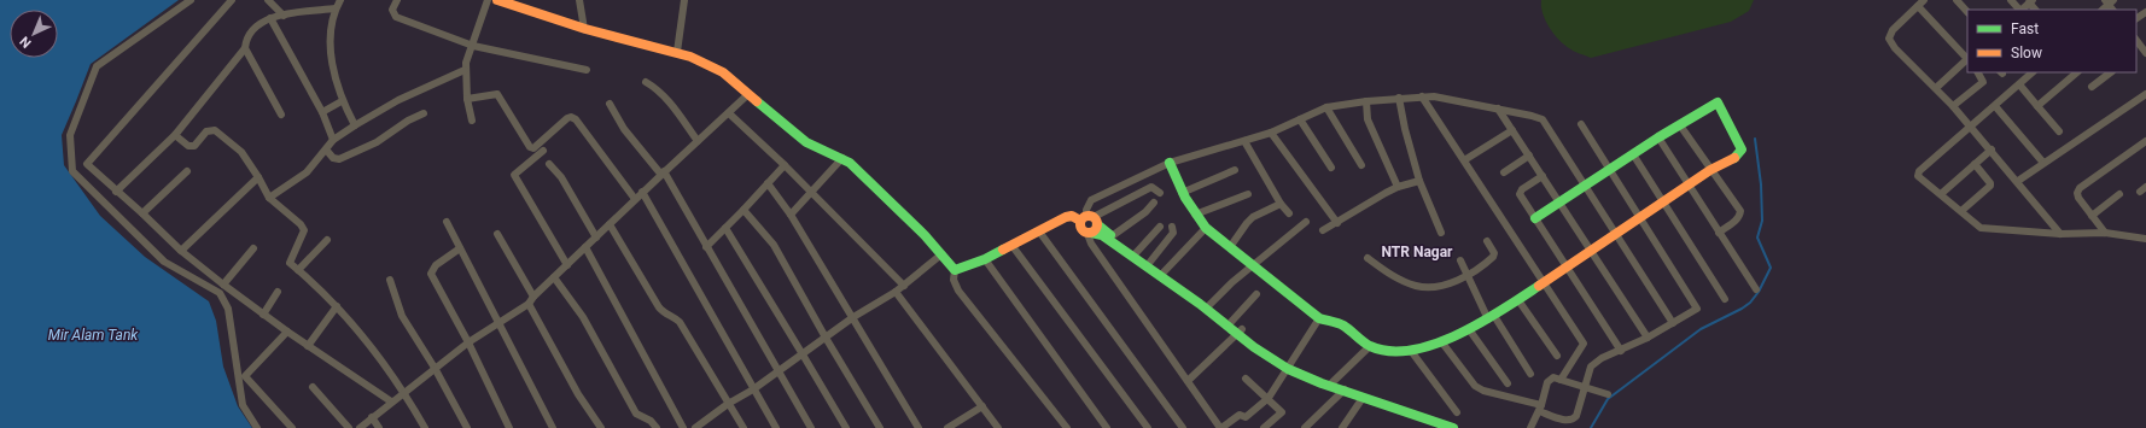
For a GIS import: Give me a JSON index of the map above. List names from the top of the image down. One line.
{"districts":["NTR Nagar"],"water":["Mir Alam Tank"],"legend":["Fast","Slow"],"north":"bottom left"}
